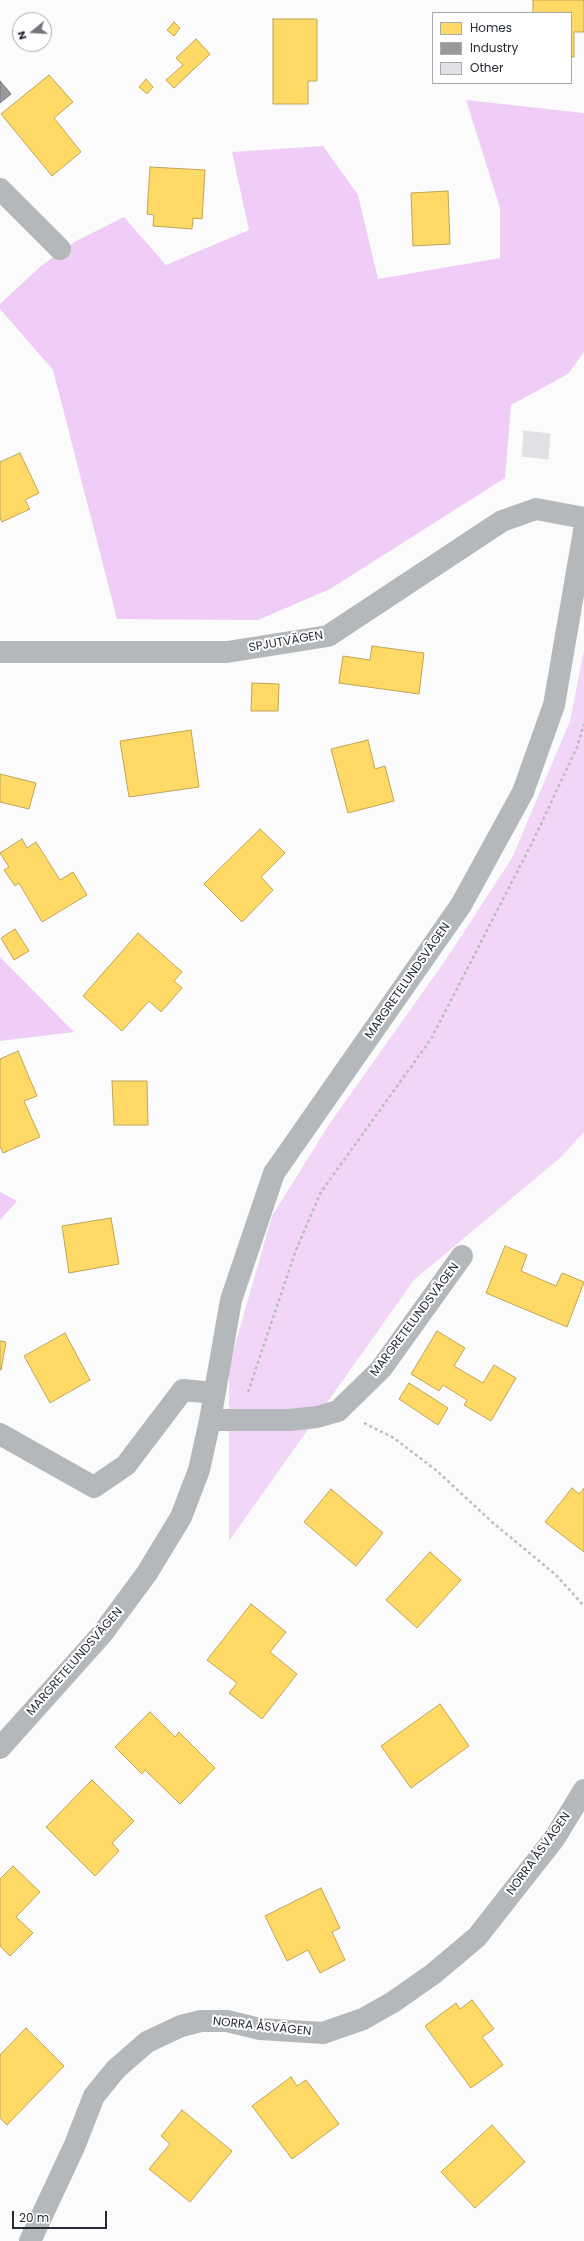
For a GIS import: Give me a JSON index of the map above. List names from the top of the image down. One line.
{"streets":{"street":["SPJUTVÄGEN","MARGRETELUNDSVÄGEN","NORRA ÅSVÄGEN"]},"legend":["Homes","Industry","Other"],"scale_bar":"20 m","north":"left"}
